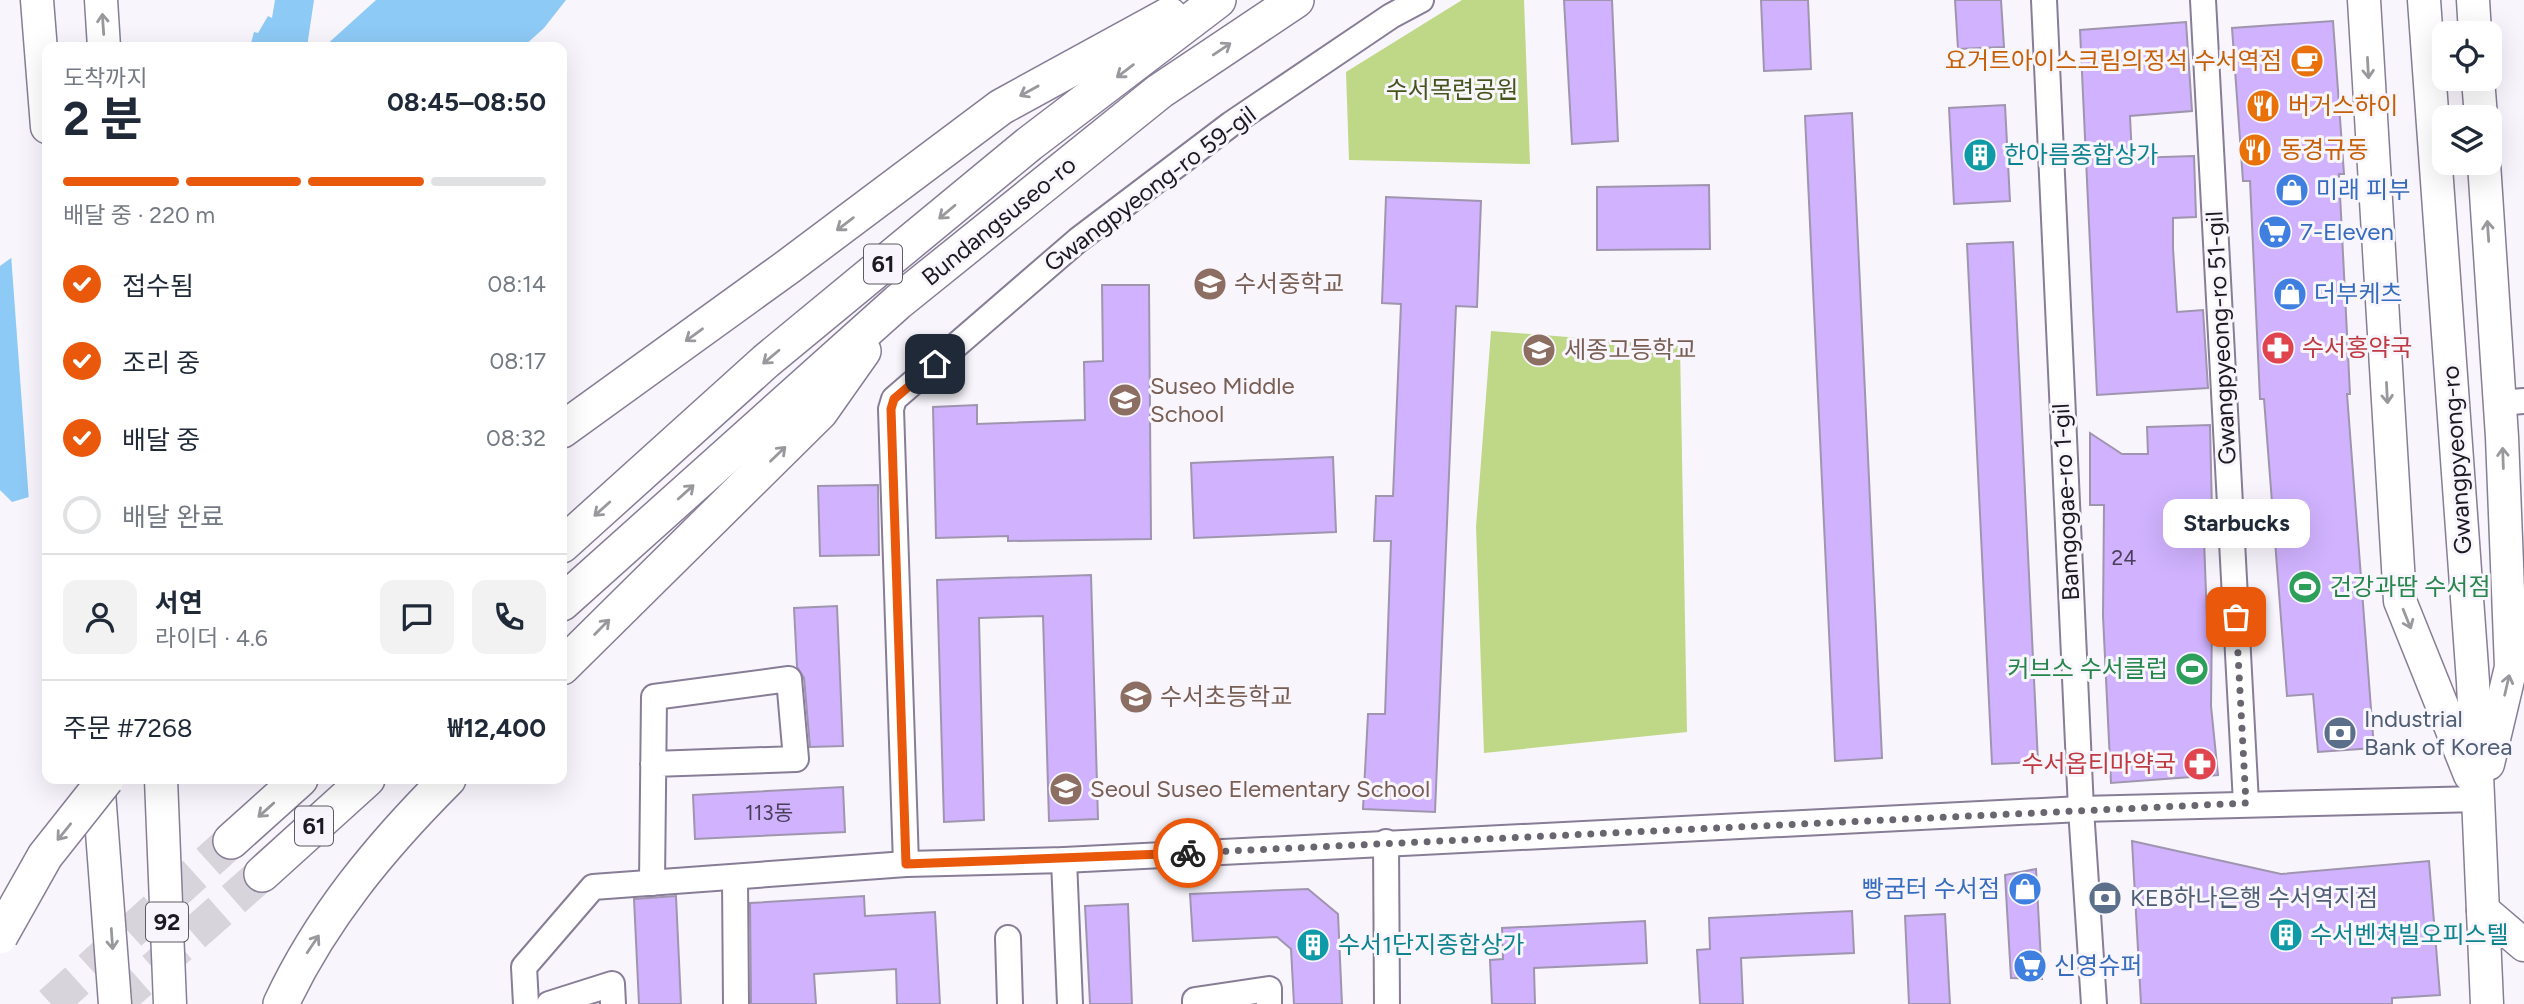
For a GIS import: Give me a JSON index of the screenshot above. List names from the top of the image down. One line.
{"streets":{"highway":["Bundangsuseo-ro","61"],"main road":["Gwangpyeong-ro","92"],"street":["Gwangpyeong-ro 59-gil","Gwangpyeong-ro 51-gil","Bamgogae-ro 1-gil"]},"parks":["수서목련공원"],"places":{"cafe":["요거트아이스크림의정석 수서역점"],"restaurant":["버거스하이","동경규동"],"building":["한아름종합상가","수서벤쳐빌오피스텔","수서1단지종합상가"],"shop":["미래 피부","더부케츠","빵굼터 수서점"],"supermarket":["7-Eleven","신영슈퍼"],"school or university":["수서중학교","세종고등학교","Suseo Middle School","수서초등학교","Seoul Suseo Elementary School"],"pharmacy":["수서홍약국","수서옵티마약국"],"sports":["건강과땀 수서점","커브스 수서클럽"],"other":["Starbucks"],"bank":["Industrial Bank of Korea","KEB하나은행 수서역지점"]},"house_numbers":["24","113동"],"page":{"heading":["2 분","도착까지","08:45–08:50"],"panel":["서연","라이더 · 4.6","주문 #7268","₩12,400"],"bar":"배달 중 · 220 m","list":[["접수됨","08:14"],["조리 중","08:17"],["배달 중","08:32"],"배달 완료"],"bubble":"Starbucks"}}
